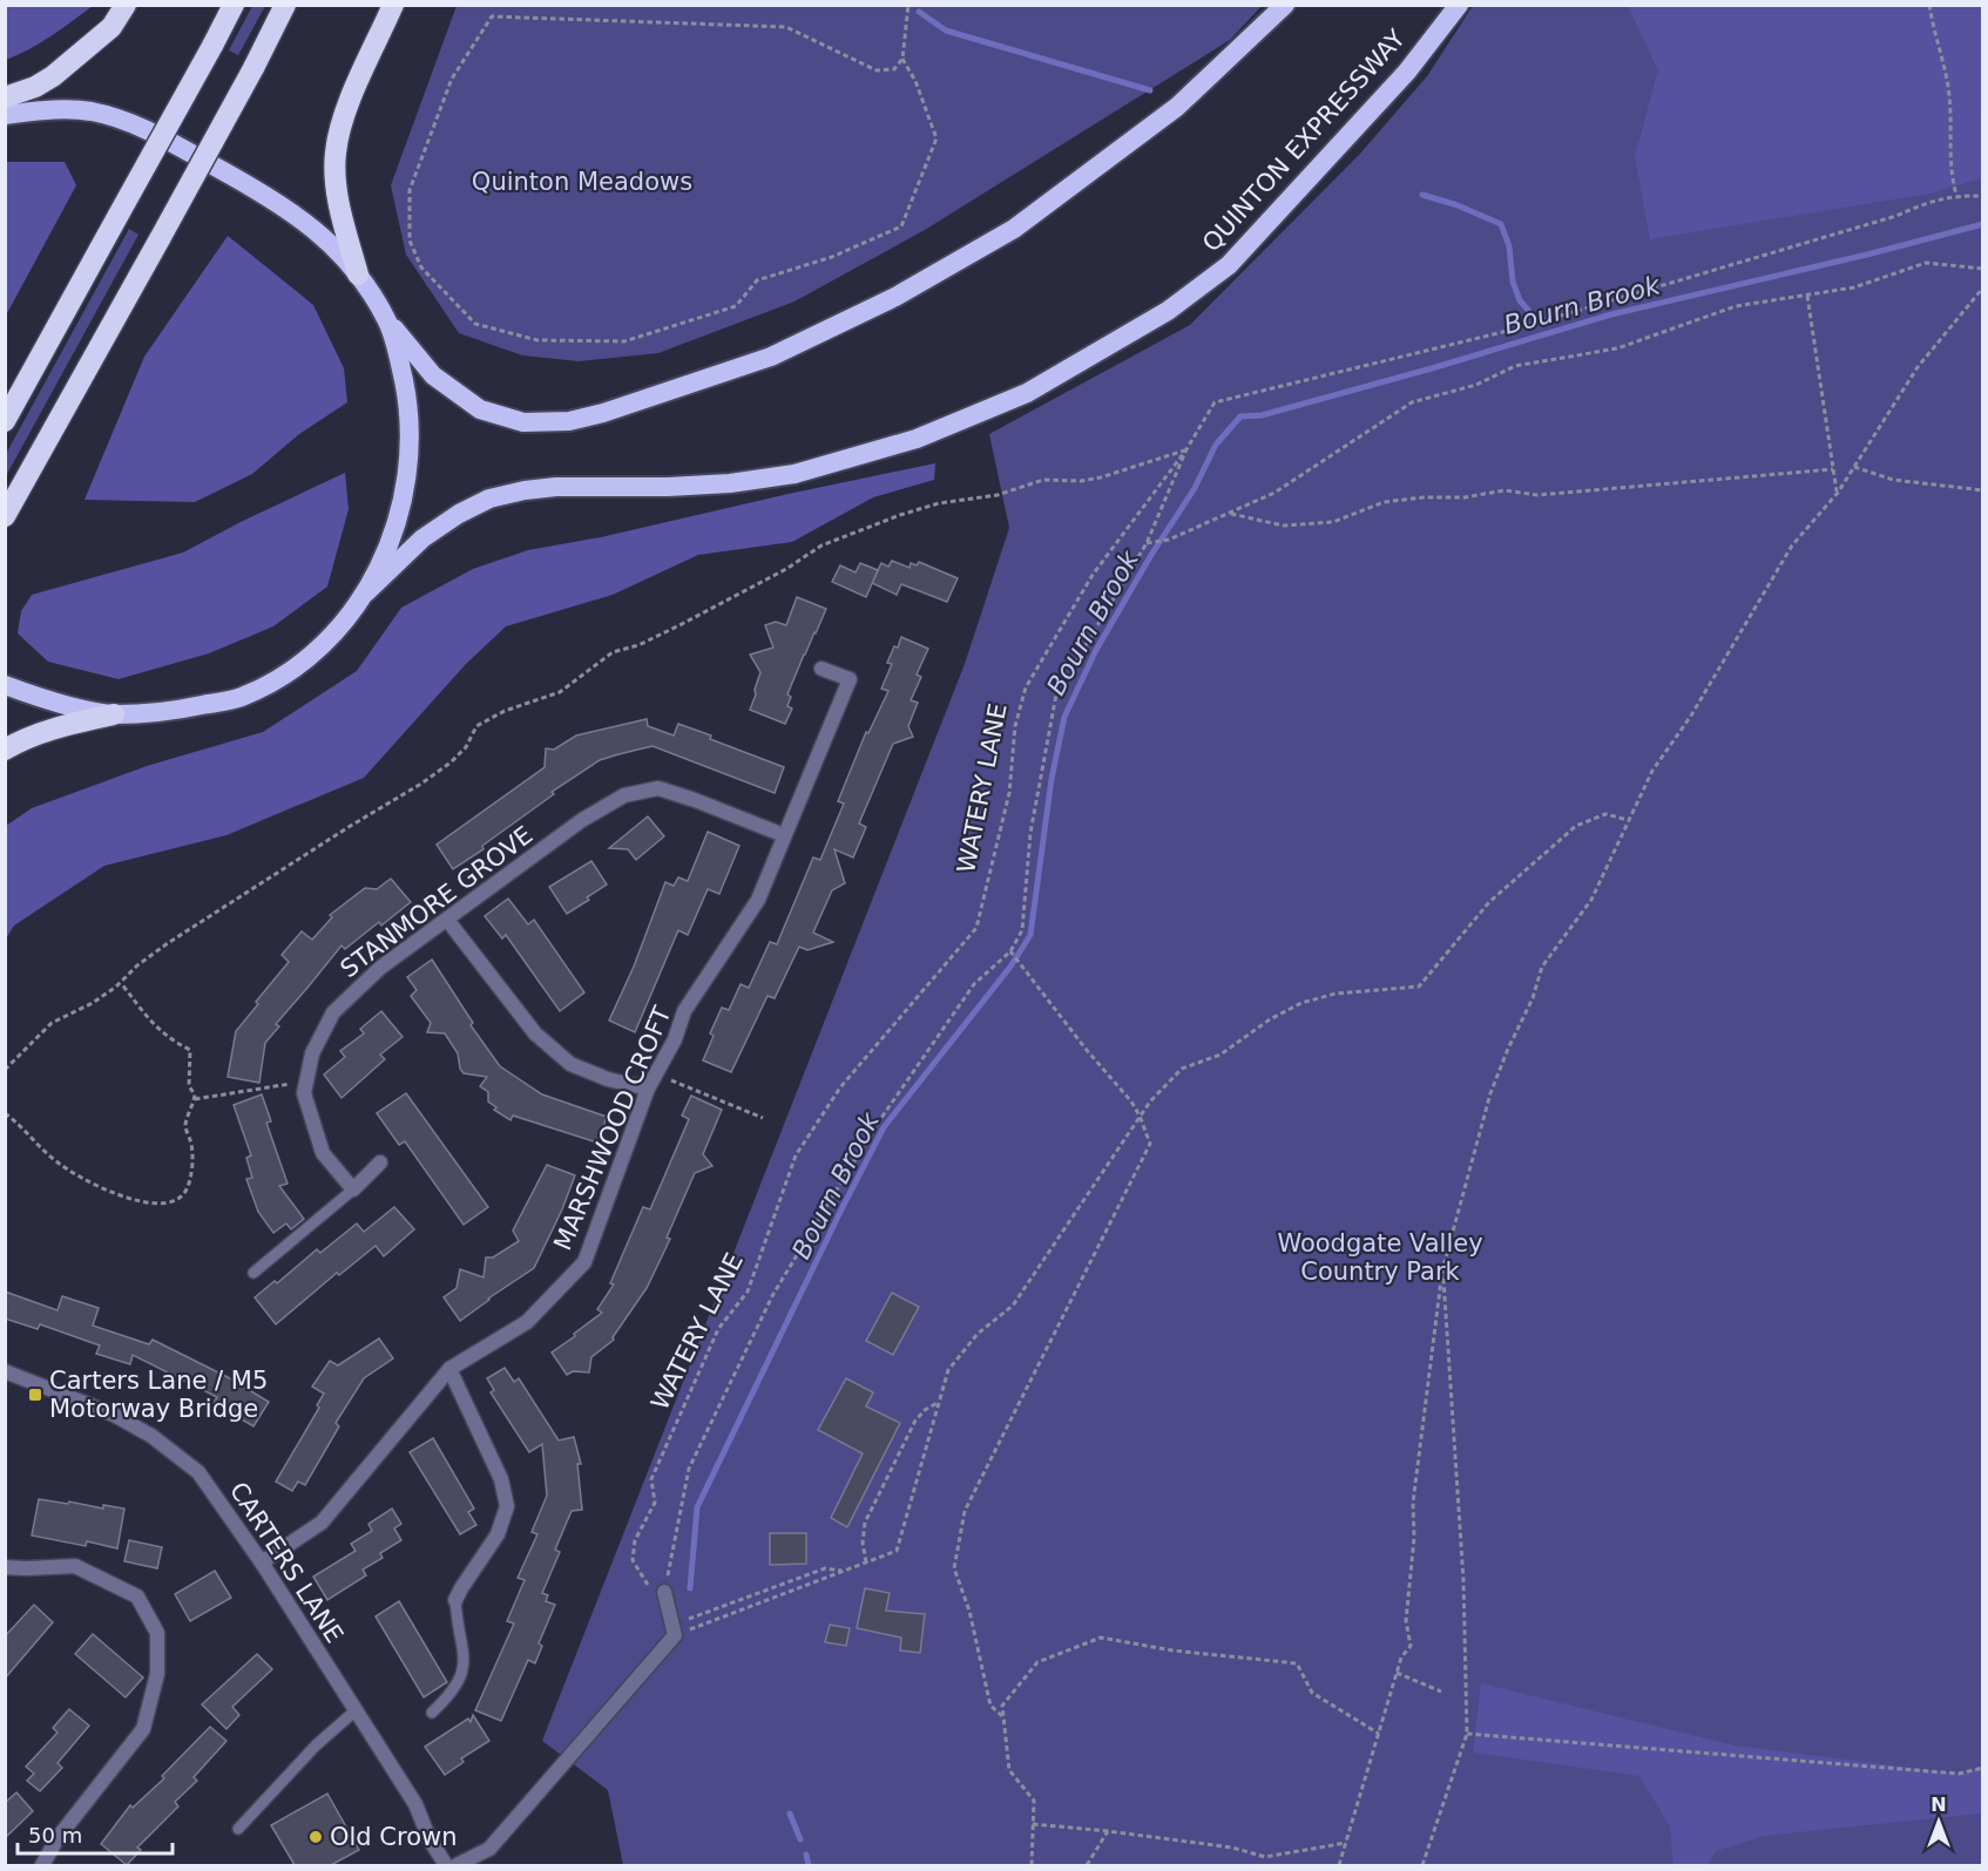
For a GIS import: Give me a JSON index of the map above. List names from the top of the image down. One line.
{"streets":{"highway":["QUINTON EXPRESSWAY"],"street":["STANMORE GROVE","MARSHWOOD CROFT","CARTERS LANE"],"path":["WATERY LANE"]},"crossings":[["STANMORE GROVE","MARSHWOOD CROFT"],["MARSHWOOD CROFT","CARTERS LANE"]],"water":["Bourn Brook"],"parks":["Quinton Meadows","Woodgate Valley Country Park"],"places":{"transit":["Carters Lane / M5 Motorway Bridge"],"other":["Old Crown"]},"scale_bar":"50 m","north":"top"}
